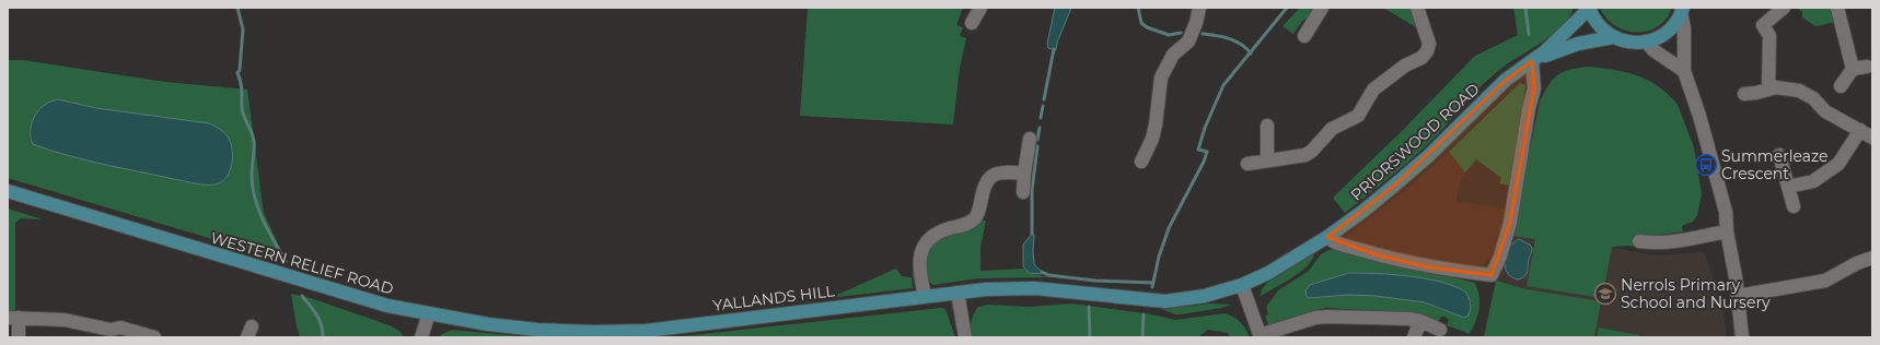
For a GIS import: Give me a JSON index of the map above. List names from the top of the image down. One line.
{"streets":{"main road":["PRIORSWOOD ROAD","WESTERN RELIEF ROAD","YALLANDS HILL"]},"crossings":[["PRIORSWOOD ROAD","YALLANDS HILL"],["WESTERN RELIEF ROAD","YALLANDS HILL"]],"places":{"bus stop":["Summerleaze Crescent"],"school or university":["Nerrols Primary School and Nursery"]}}
